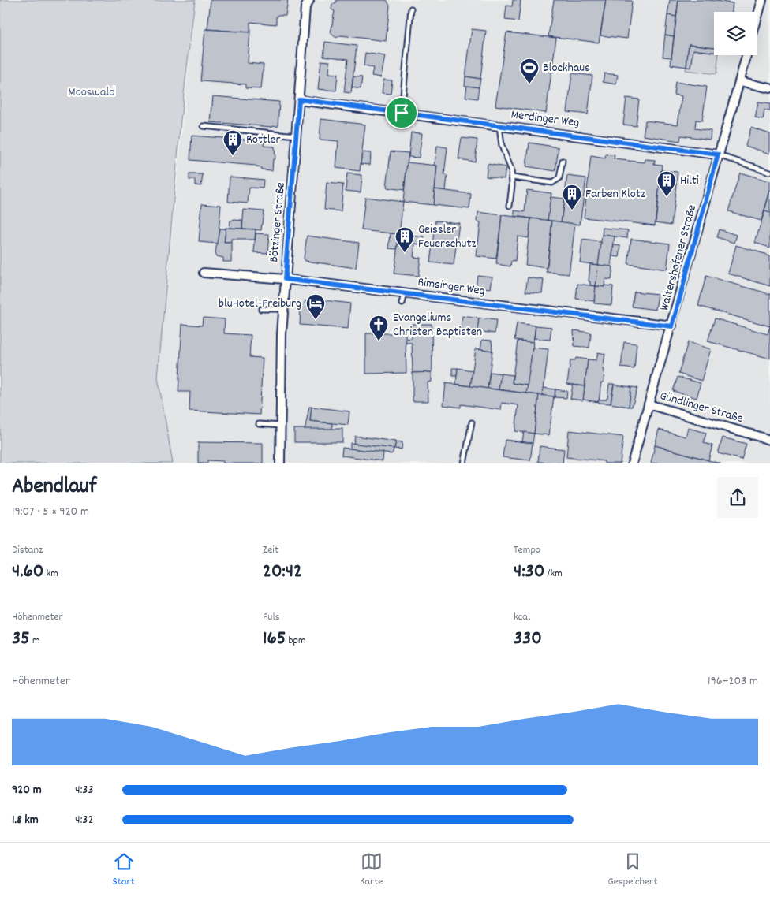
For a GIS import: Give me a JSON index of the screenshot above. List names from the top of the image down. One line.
{"streets":{"street":["Merdinger Weg","Bötzinger Straße","Waltershofener Straße","Rimsinger Weg","Gündlinger Straße"]},"crossings":[["Merdinger Weg","Bötzinger Straße"],["Merdinger Weg","Waltershofener Straße"],["Bötzinger Straße","Rimsinger Weg"],["Waltershofener Straße","Rimsinger Weg"],["Waltershofener Straße","Gündlinger Straße"]],"parks":["Mooswald"],"places":{"sports":["Blockhaus"],"building":["Rottler","Hilti","Farben Klotz","Geissler Feuerschutz"],"hotel":["bluHotel-Freiburg"],"church":["Evangeliums Christen Baptisten"]},"page":{"heading":["Abendlauf","19:07 · 5 × 920 m"],"stats":[["Distanz","4.60 km"],["Zeit","20:42"],["Tempo","4:30 /km"],["Höhenmeter","35 m"],["Puls","165 bpm"],["kcal","330"]],"chart":["Höhenmeter","196–203 m"],"list":[{"name":"920 m","note":"4:33"},{"name":"1.8 km","note":"4:32"}],"tabs":["Start","Karte","Gespeichert"]}}
